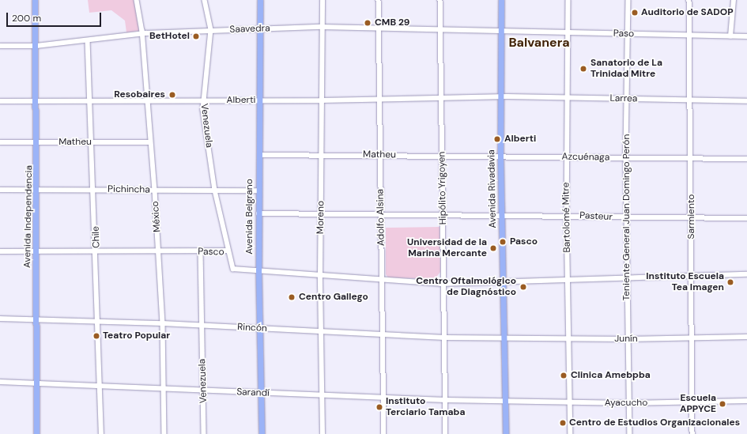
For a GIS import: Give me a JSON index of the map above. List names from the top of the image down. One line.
{"streets":{"main road":["Avenida Rivadavia","Avenida Independencia","Avenida Belgrano"],"street":["Saavedra","Paso","Larrea","Alberti","Venezuela","Matheu","Azcuénaga","Hipólito Yrigoyen","Pichincha","México","Pasteur","Sarmiento","Moreno","Adolfo Alsina","Bartolomé Mitre","Teniente General Juan Domingo Perón","Chile","Pasco","Rincón","Junín","Sarandí","Ayacucho"]},"crossings":[["Saavedra","Paso"],["Saavedra","Venezuela"],["Saavedra","Hipólito Yrigoyen"],["Saavedra","Avenida Rivadavia"],["Saavedra","Avenida Independencia"],["Saavedra","México"],["Saavedra","Avenida Belgrano"],["Saavedra","Moreno"],["Saavedra","Adolfo Alsina"],["Saavedra","Chile"],["Paso","Avenida Rivadavia"],["Paso","Sarmiento"],["Paso","Bartolomé Mitre"],["Paso","Teniente General Juan Domingo Perón"],["Larrea","Alberti"],["Larrea","Avenida Rivadavia"],["Larrea","Sarmiento"],["Larrea","Bartolomé Mitre"],["Larrea","Teniente General Juan Domingo Perón"],["Alberti","Venezuela"],["Alberti","Hipólito Yrigoyen"],["Alberti","Avenida Rivadavia"],["Alberti","Avenida Independencia"],["Alberti","México"],["Alberti","Avenida Belgrano"],["Alberti","Moreno"],["Alberti","Adolfo Alsina"],["Alberti","Chile"],["Venezuela","Pichincha"],["Venezuela","Pasco"],["Venezuela","Rincón"],["Venezuela","Sarandí"],["Matheu","Azcuénaga"],["Matheu","Hipólito Yrigoyen"],["Matheu","Avenida Rivadavia"],["Matheu","Avenida Independencia"],["Matheu","México"],["Matheu","Avenida Belgrano"],["Matheu","Moreno"],["Matheu","Adolfo Alsina"],["Matheu","Chile"],["Azcuénaga","Avenida Rivadavia"],["Azcuénaga","Sarmiento"],["Azcuénaga","Bartolomé Mitre"],["Azcuénaga","Teniente General Juan Domingo Perón"],["Hipólito Yrigoyen","Pasco"],["Hipólito Yrigoyen","Rincón"],["Hipólito Yrigoyen","Sarandí"],["Avenida Rivadavia","Pasteur"],["Avenida Rivadavia","Pasco"],["Avenida Rivadavia","Rincón"],["Avenida Rivadavia","Junín"],["Avenida Rivadavia","Sarandí"],["Avenida Rivadavia","Ayacucho"],["Pichincha","Avenida Independencia"],["Pichincha","México"],["Pichincha","Avenida Belgrano"],["Pichincha","Chile"],["Avenida Independencia","Pasco"],["Avenida Independencia","Rincón"],["Avenida Independencia","Sarandí"],["México","Pasco"],["México","Rincón"],["México","Sarandí"],["Avenida Belgrano","Pasco"],["Avenida Belgrano","Rincón"],["Avenida Belgrano","Sarandí"],["Pasteur","Sarmiento"],["Pasteur","Bartolomé Mitre"],["Pasteur","Teniente General Juan Domingo Perón"],["Sarmiento","Pasco"],["Sarmiento","Junín"],["Sarmiento","Ayacucho"],["Moreno","Pasco"],["Moreno","Rincón"],["Moreno","Sarandí"],["Adolfo Alsina","Pasco"],["Adolfo Alsina","Rincón"],["Adolfo Alsina","Sarandí"],["Bartolomé Mitre","Pasco"],["Bartolomé Mitre","Junín"],["Bartolomé Mitre","Ayacucho"],["Teniente General Juan Domingo Perón","Pasco"],["Teniente General Juan Domingo Perón","Junín"],["Teniente General Juan Domingo Perón","Ayacucho"],["Chile","Pasco"],["Chile","Rincón"],["Chile","Sarandí"],["Rincón","Junín"],["Sarandí","Ayacucho"]],"districts":["Balvanera"],"places":["Auditorio de SADOP","CMB 29","BetHotel","Sanatorio de La Trinidad Mitre","Resobaires","Alberti","Pasco","Universidad de la Marina Mercante","Instituto Escuela Tea Imagen","Centro Oftalmológico de Diagnóstico","Centro Gallego","Teatro Popular","Clinica Amebpba","Escuela APPYCE","Instituto Terciario Tamaba","Centro de Estudios Organizacionales"],"scale_bar":"200 m"}
